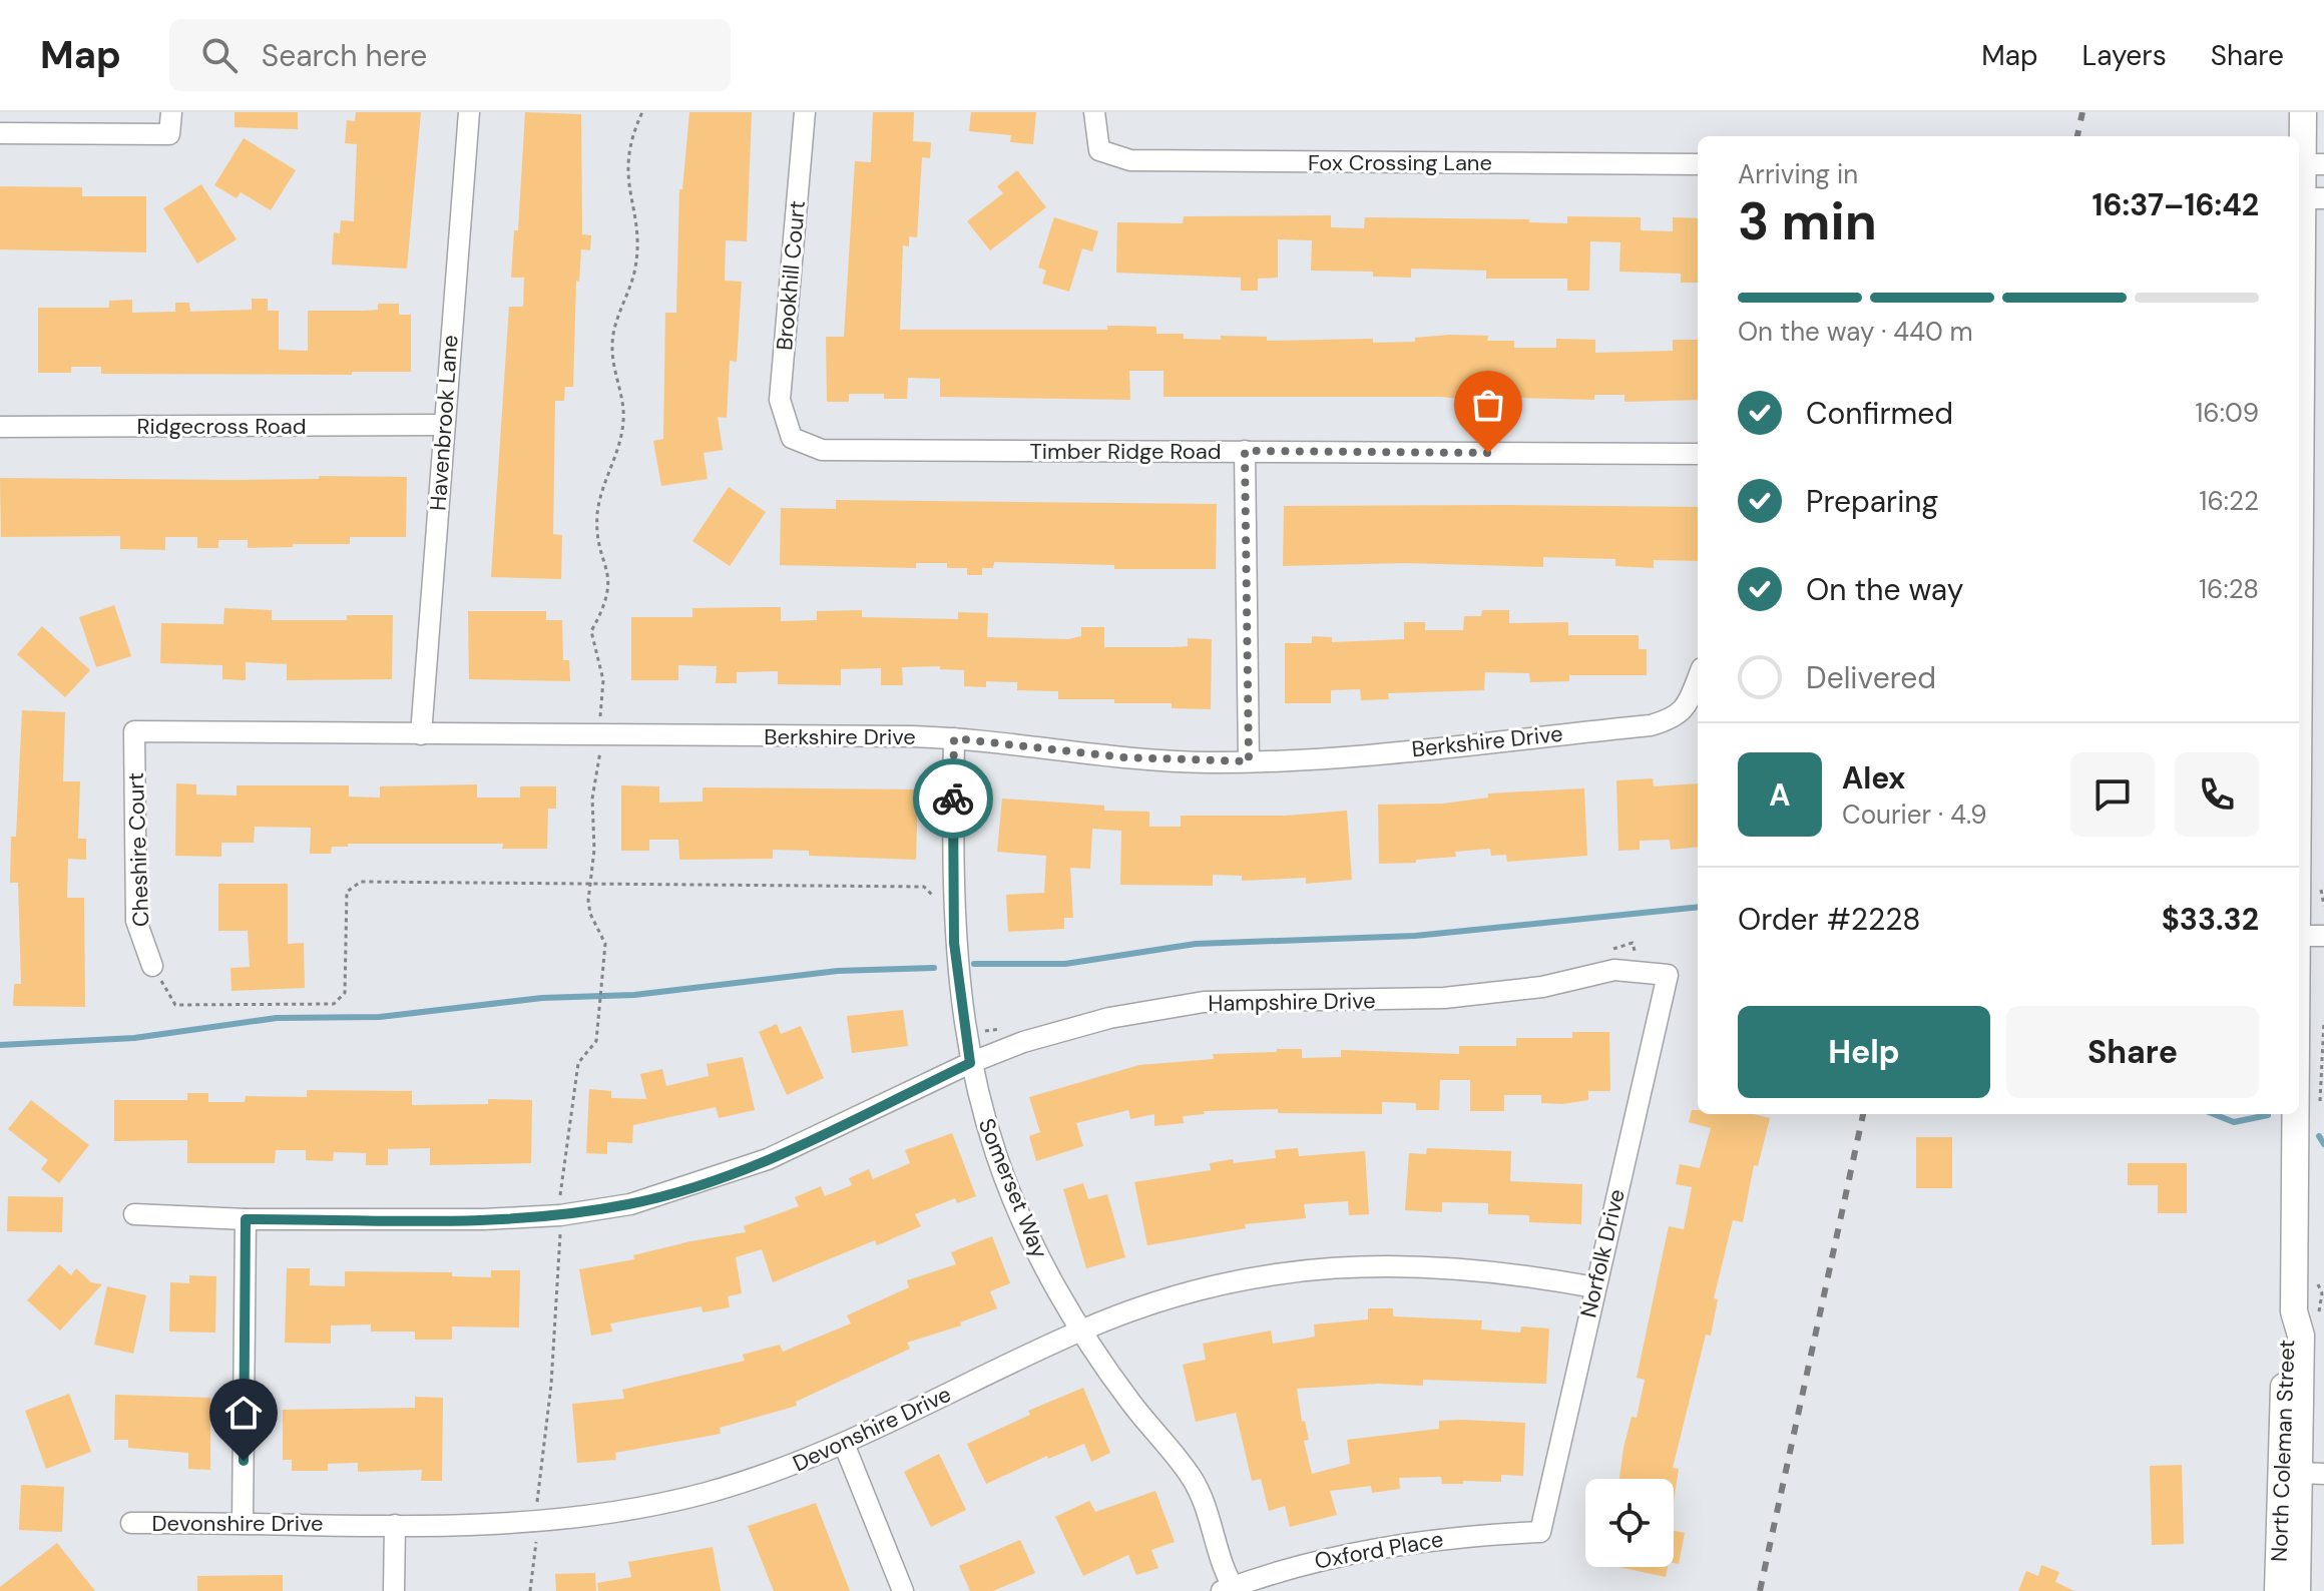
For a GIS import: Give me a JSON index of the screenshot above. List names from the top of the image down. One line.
{"streets":{"street":["Fox Crossing Lane","Brookhill Court","Havenbrook Lane","Ridgecross Road","Timber Ridge Road","Berkshire Drive","Cheshire Court","Hampshire Drive","Somerset Way","Norfolk Drive","Devonshire Drive","North Coleman Street","Oxford Place"]},"crossings":[["Brookhill Court","Timber Ridge Road"],["Havenbrook Lane","Ridgecross Road"],["Havenbrook Lane","Berkshire Drive"],["Berkshire Drive","Cheshire Court"],["Berkshire Drive","Somerset Way"],["Hampshire Drive","Somerset Way"],["Hampshire Drive","Norfolk Drive"],["Somerset Way","Devonshire Drive"],["Somerset Way","Oxford Place"],["Norfolk Drive","Devonshire Drive"],["Norfolk Drive","Oxford Place"]],"page":{"header":"Map","search":"Search here","nav":["Map","Layers","Share"],"heading":["3 min","Arriving in","16:37–16:42"],"panel":["Alex","Courier · 4.9","Order #2228","$33.32"],"bar":"On the way · 440 m","list":[["Confirmed","16:09"],["Preparing","16:22"],["On the way","16:28"],"Delivered"],"round":"A","buttons":["Help","Share"]}}
